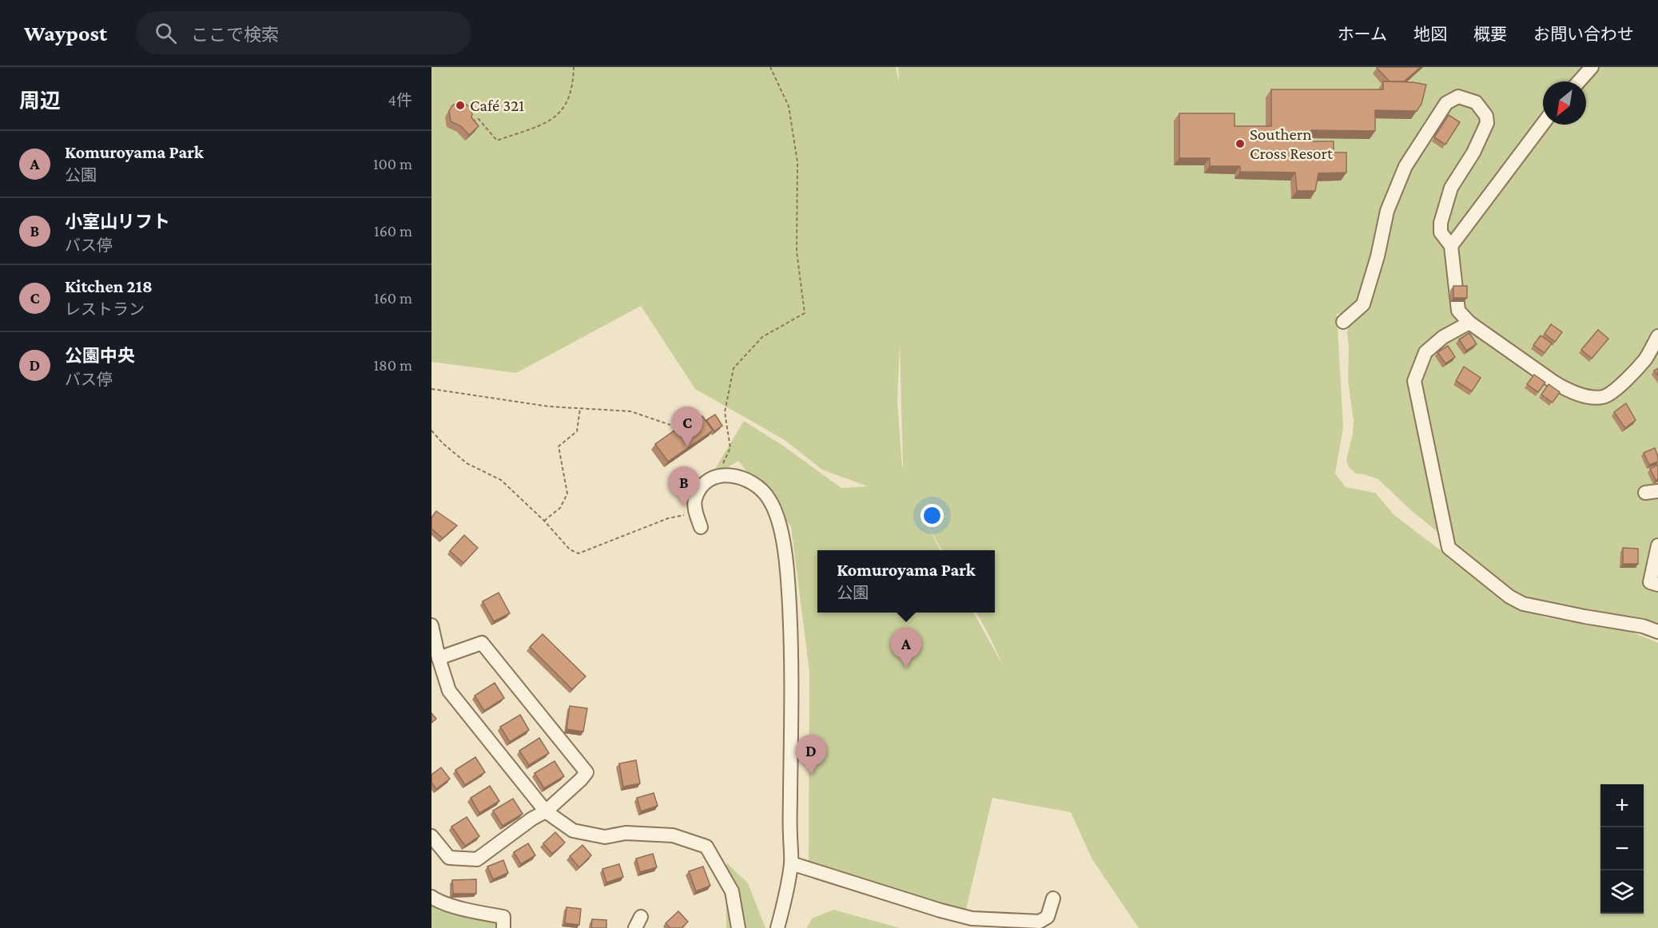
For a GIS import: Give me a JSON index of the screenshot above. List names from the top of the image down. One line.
{"places":["Café 321","Southern Cross Resort"],"north":"bottom left","page":{"header":"Waypost","search":"ここで検索","nav":["ホーム","地図","概要","お問い合わせ"],"heading":["周辺","4件"],"list":[{"mark":"A","name":"Komuroyama Park","note":"公園","value":"100 m"},{"mark":"B","name":"小室山リフト","note":"バス停","value":"160 m"},{"mark":"C","name":"Kitchen 218","note":"レストラン","value":"160 m"},{"mark":"D","name":"公園中央","note":"バス停","value":"180 m"}],"pins":["C","B","A","D"],"popup":["Komuroyama Park","公園"],"map_buttons":["+","−"]}}
